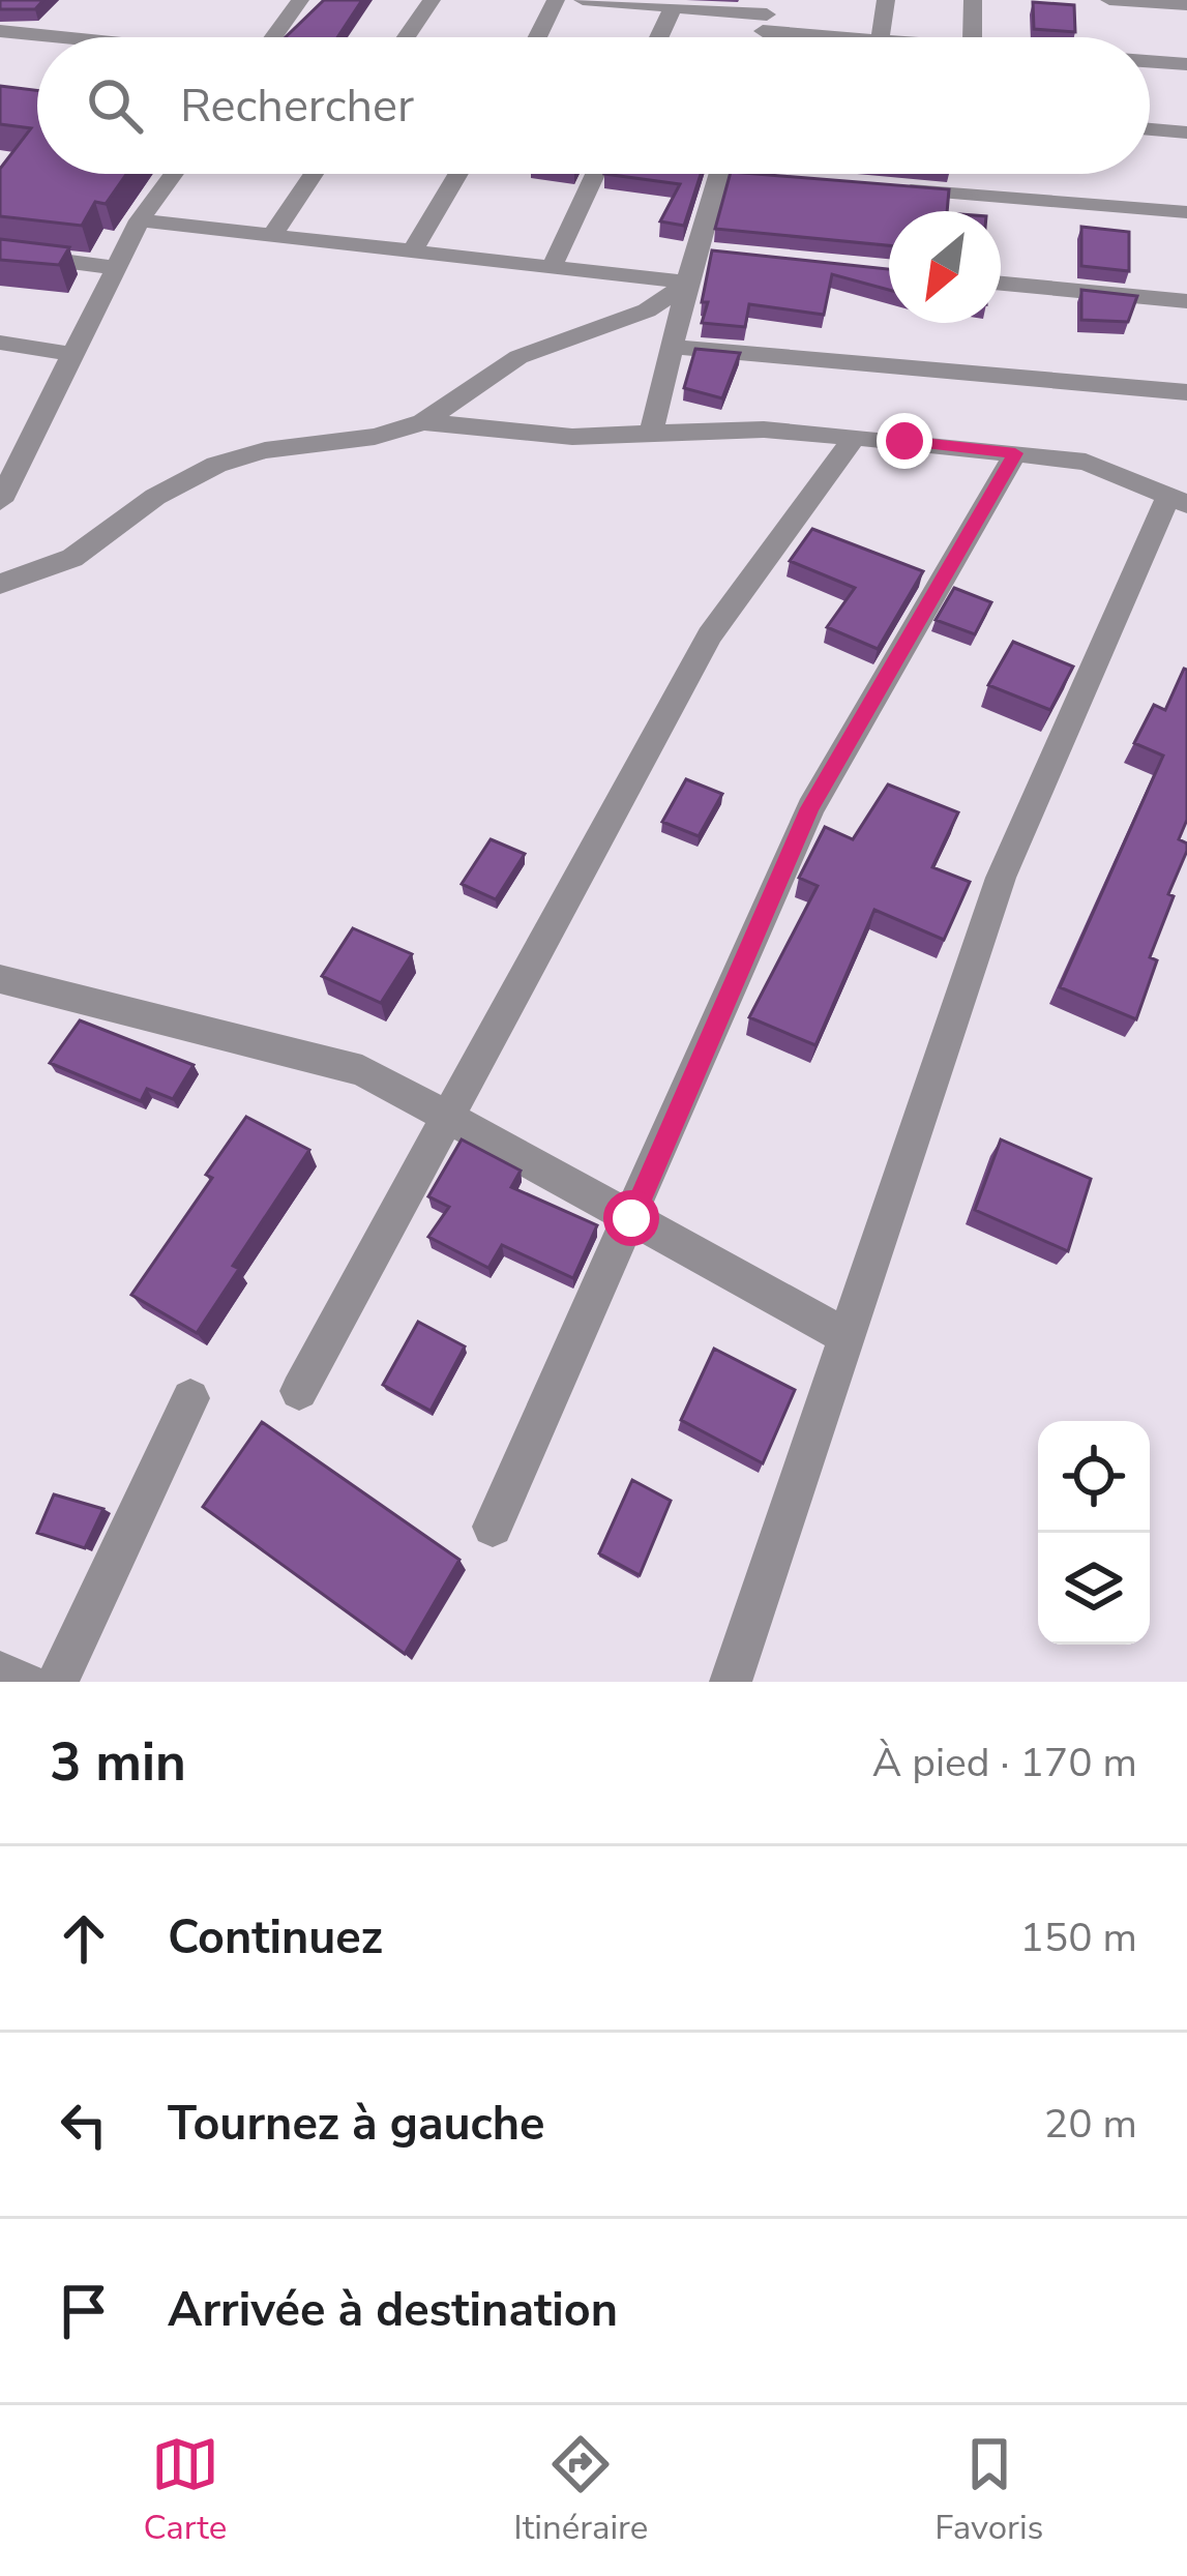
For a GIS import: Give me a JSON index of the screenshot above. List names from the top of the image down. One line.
{"north":"bottom left","page":{"search":"Rechercher","heading":["3 min","À pied · 170 m"],"list":[["Continuez","150 m"],["Tournez à gauche","20 m"],"Arrivée à destination"],"nav":["Carte","Itinéraire","Favoris"]}}
